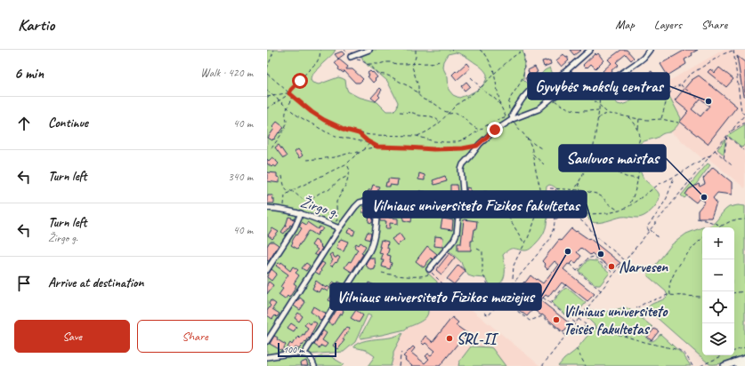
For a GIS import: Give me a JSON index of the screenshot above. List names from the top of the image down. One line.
{"streets":{"street":["Žirgo g."]},"places":["Gyvybės mokslų centras","Sauluvos maistas","Vilniaus universiteto Fizikos muziejus","Vilniaus universiteto Fizikos fakultetas","Narvesen","Vilniaus universiteto Teisės fakultetas","SRL-II"],"scale_bar":"100 m","page":{"header":"Kartio","nav":["Map","Layers","Share"],"heading":["6 min","Walk · 420 m"],"list":[["Continue","40 m"],["Turn left","340 m"],["Turn left","Žirgo g.","40 m"],"Arrive at destination"],"map_buttons":["+","−"],"buttons":["Save","Share"],"scale":"100 m"}}
